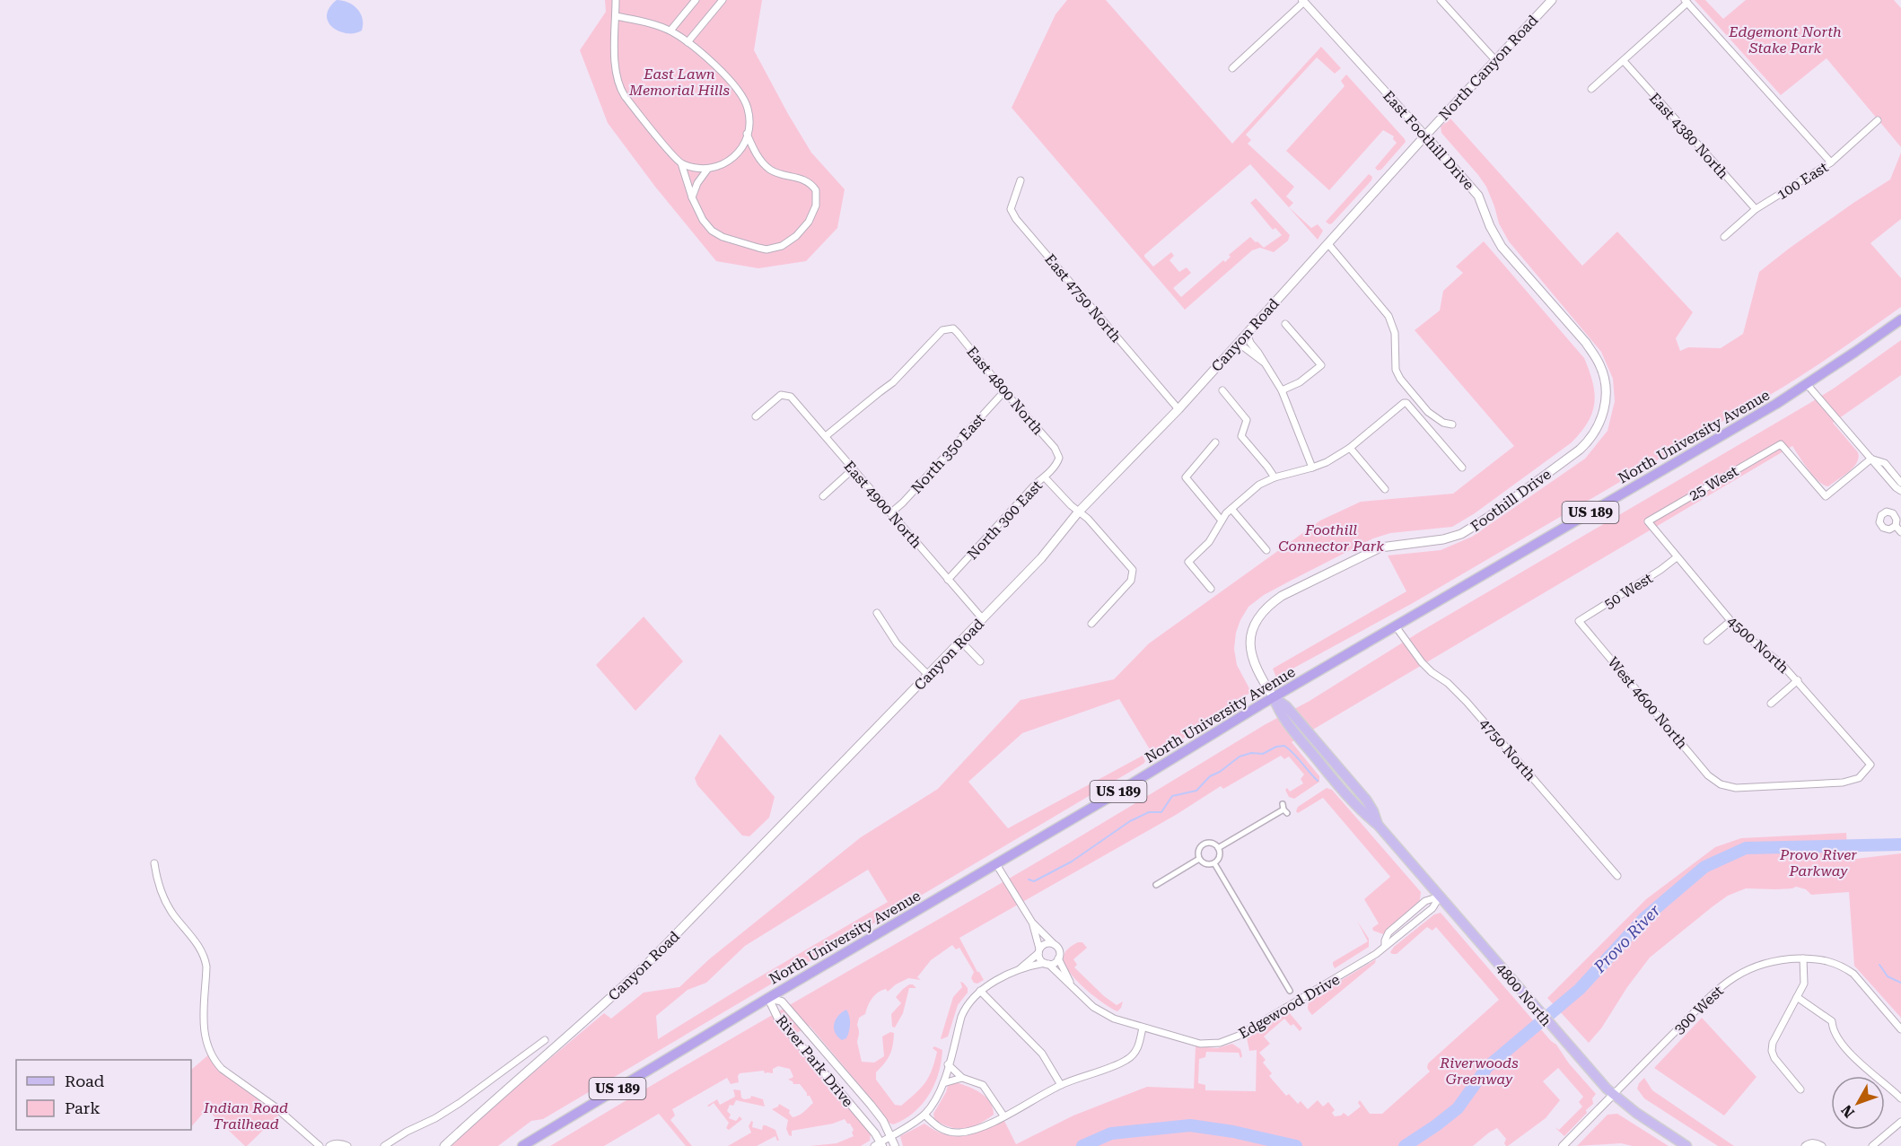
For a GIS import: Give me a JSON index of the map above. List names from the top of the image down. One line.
{"streets":{"highway":["North University Avenue","US 189"],"main road":["North Canyon Road","East Foothill Drive","Canyon Road","Foothill Drive","4800 North"],"street":["East 4380 North","100 East","East 4750 North","East 4800 North","North 350 East","25 West","East 4900 North","North 300 East","50 West","4500 North","West 4600 North","4750 North","Edgewood Drive","300 West","River Park Drive"]},"crossings":[["North Canyon Road","East Foothill Drive"],["North Canyon Road","Canyon Road"],["East 4380 North","100 East"],["East Foothill Drive","Canyon Road"],["East Foothill Drive","Foothill Drive"],["East 4750 North","Canyon Road"],["Canyon Road","East 4900 North"],["East 4800 North","North 350 East"],["East 4800 North","East 4900 North"],["East 4800 North","North 300 East"],["North University Avenue","Foothill Drive"],["North University Avenue","4750 North"],["North University Avenue","4800 North"],["North University Avenue","River Park Drive"],["North 350 East","East 4900 North"],["25 West","4500 North"],["Foothill Drive","4800 North"],["East 4900 North","North 300 East"],["50 West","4500 North"],["50 West","West 4600 North"],["4500 North","West 4600 North"],["4800 North","Edgewood Drive"],["4800 North","300 West"]],"water":["Provo River"],"parks":["Edgemont North Stake Park","East Lawn Memorial Hills","Foothill Connector Park","Provo River Parkway","Riverwoods Greenway","Indian Road Trailhead"],"legend":["Road","Park"],"north":"bottom left"}
